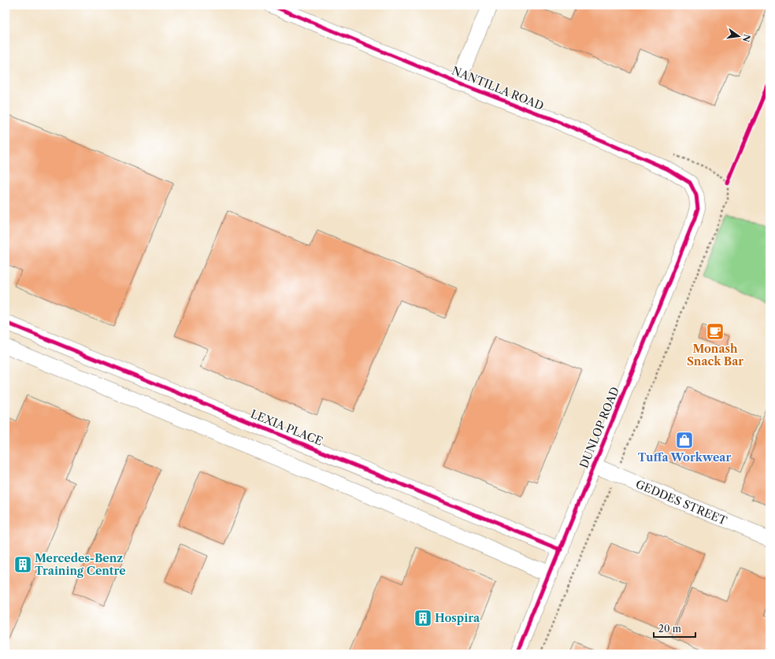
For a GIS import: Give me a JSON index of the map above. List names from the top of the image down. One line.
{"streets":{"street":["NANTILLA ROAD","LEXIA PLACE","DUNLOP ROAD","GEDDES STREET"]},"crossings":[["NANTILLA ROAD","DUNLOP ROAD"],["LEXIA PLACE","DUNLOP ROAD"],["DUNLOP ROAD","GEDDES STREET"]],"places":{"cafe":["Monash Snack Bar"],"shop":["Tuffa Workwear"],"building":["Mercedes-Benz Training Centre","Hospira"]},"scale_bar":"20 m","north":"right"}
